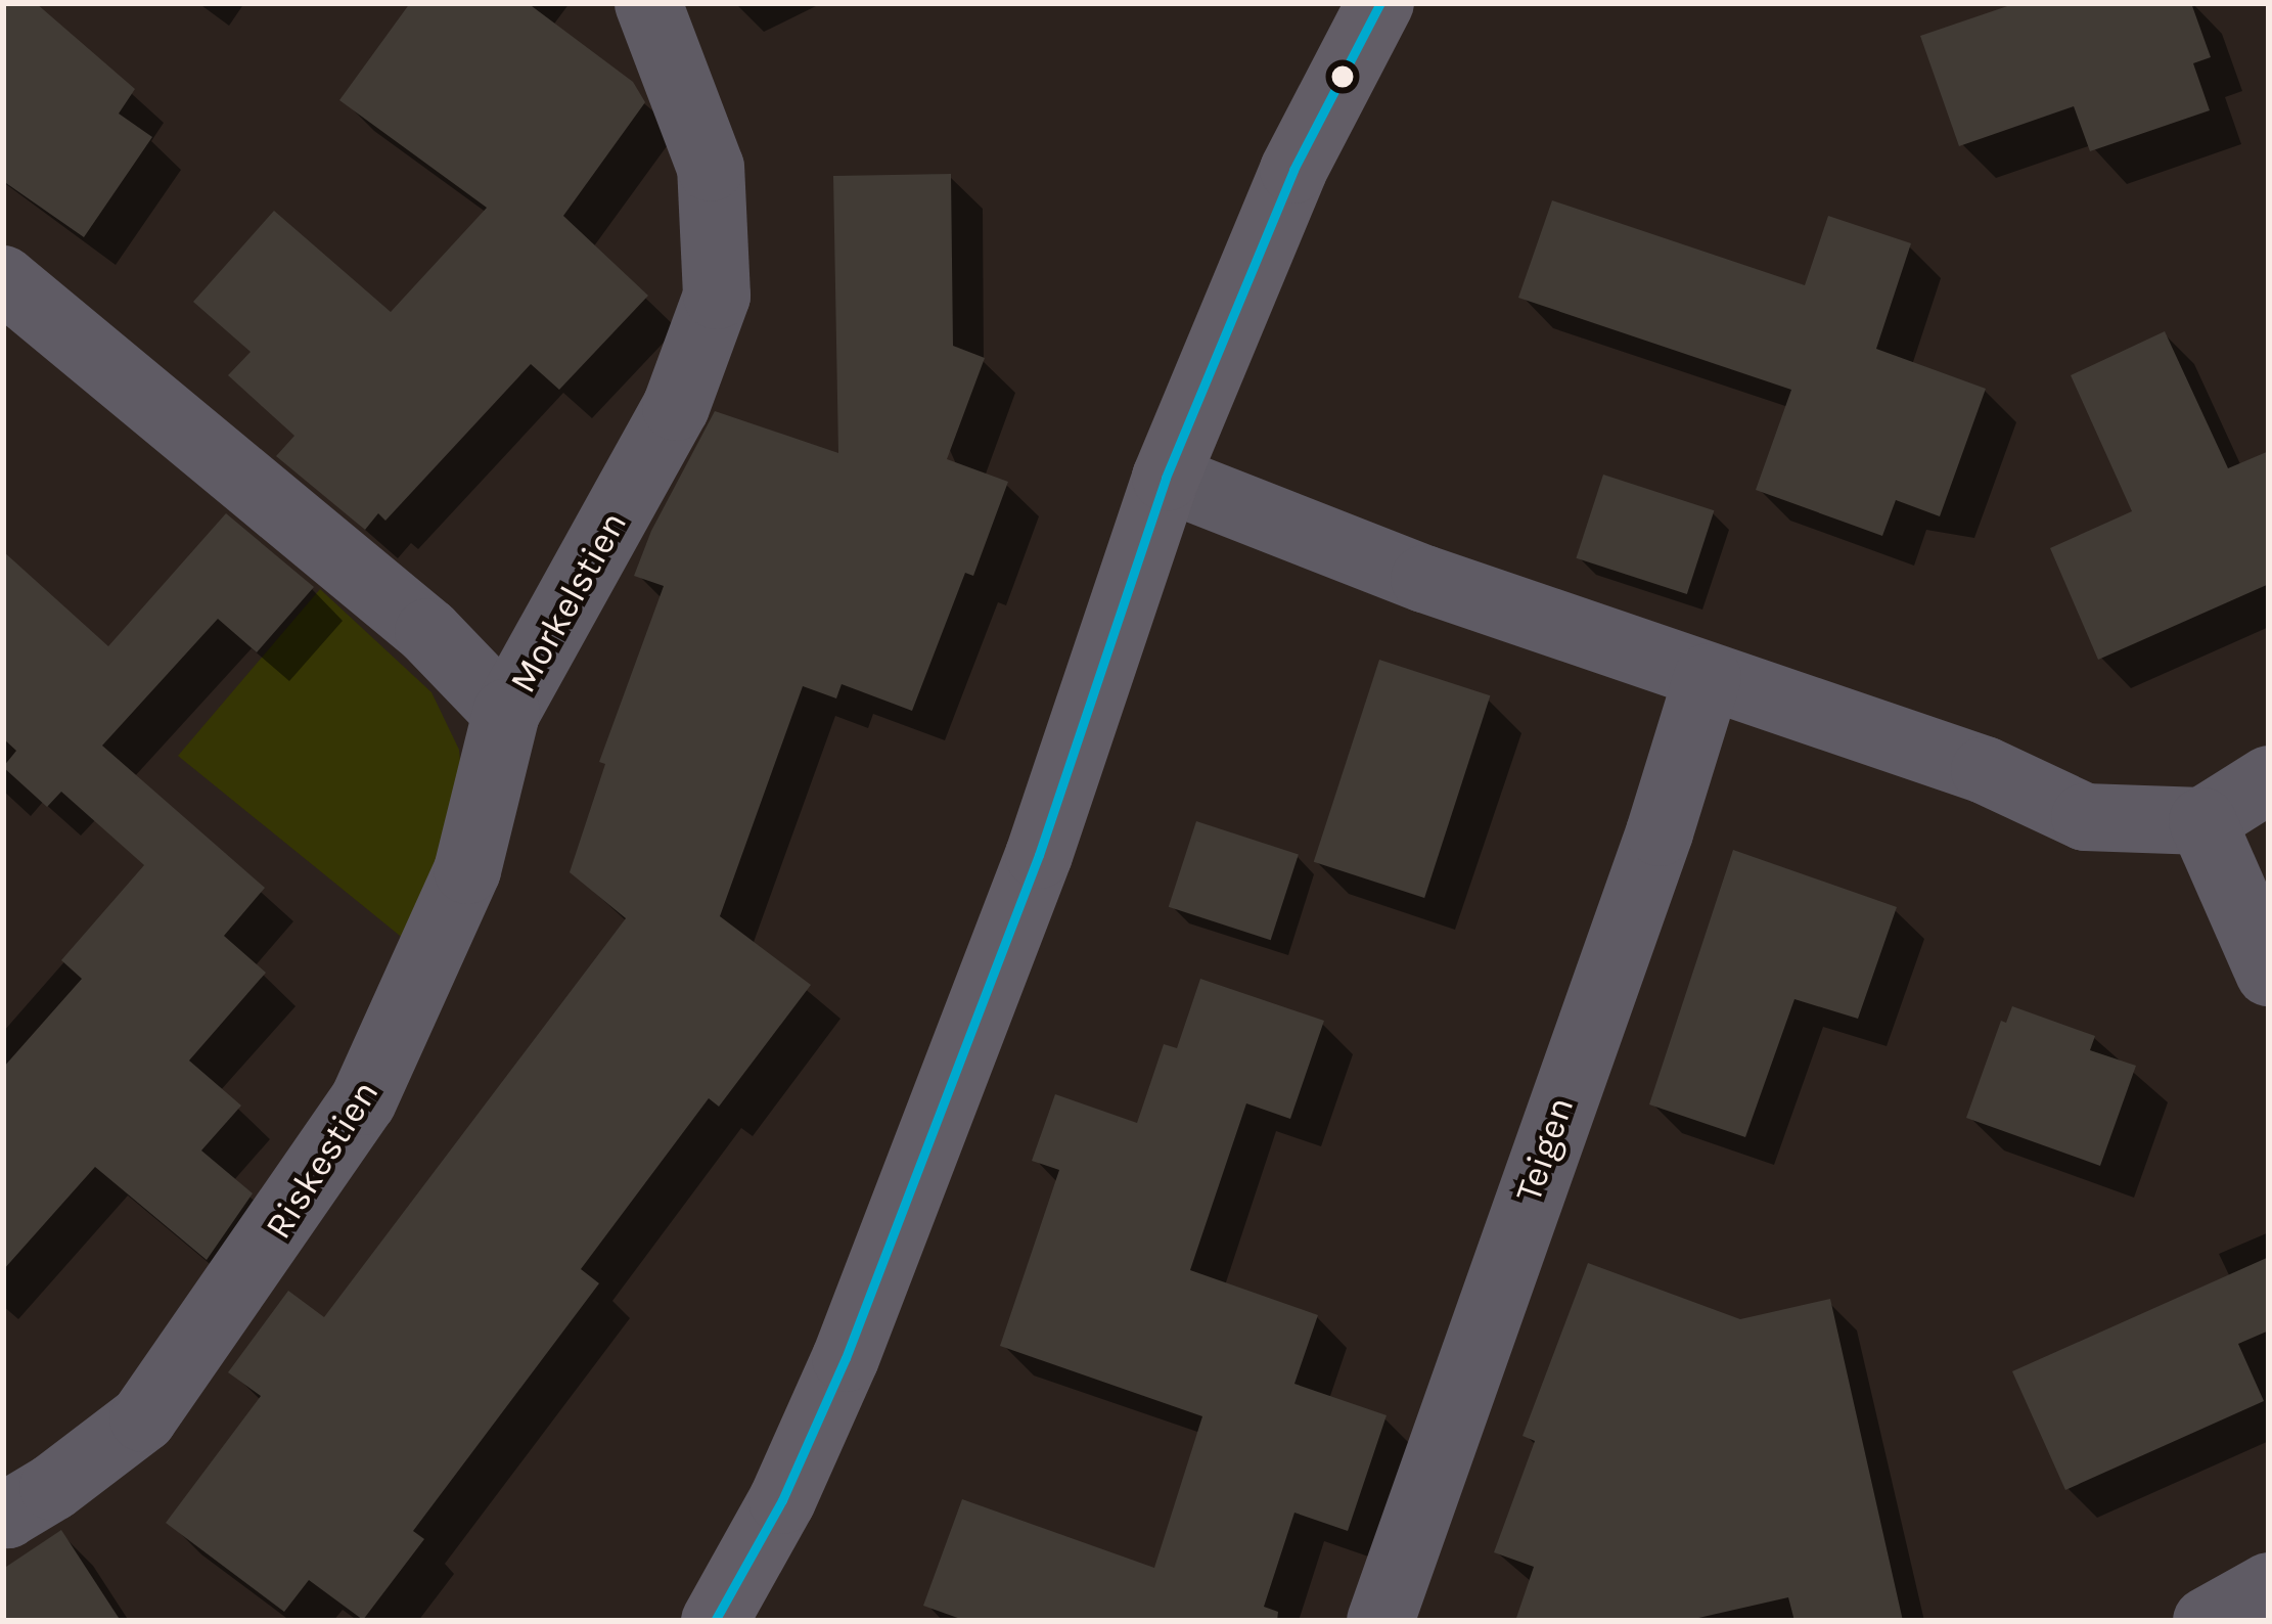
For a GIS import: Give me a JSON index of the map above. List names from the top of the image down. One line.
{"streets":{"street":["Morkelstien","Teigen","Riskestien"]},"crossings":[["Morkelstien","Riskestien"]]}
